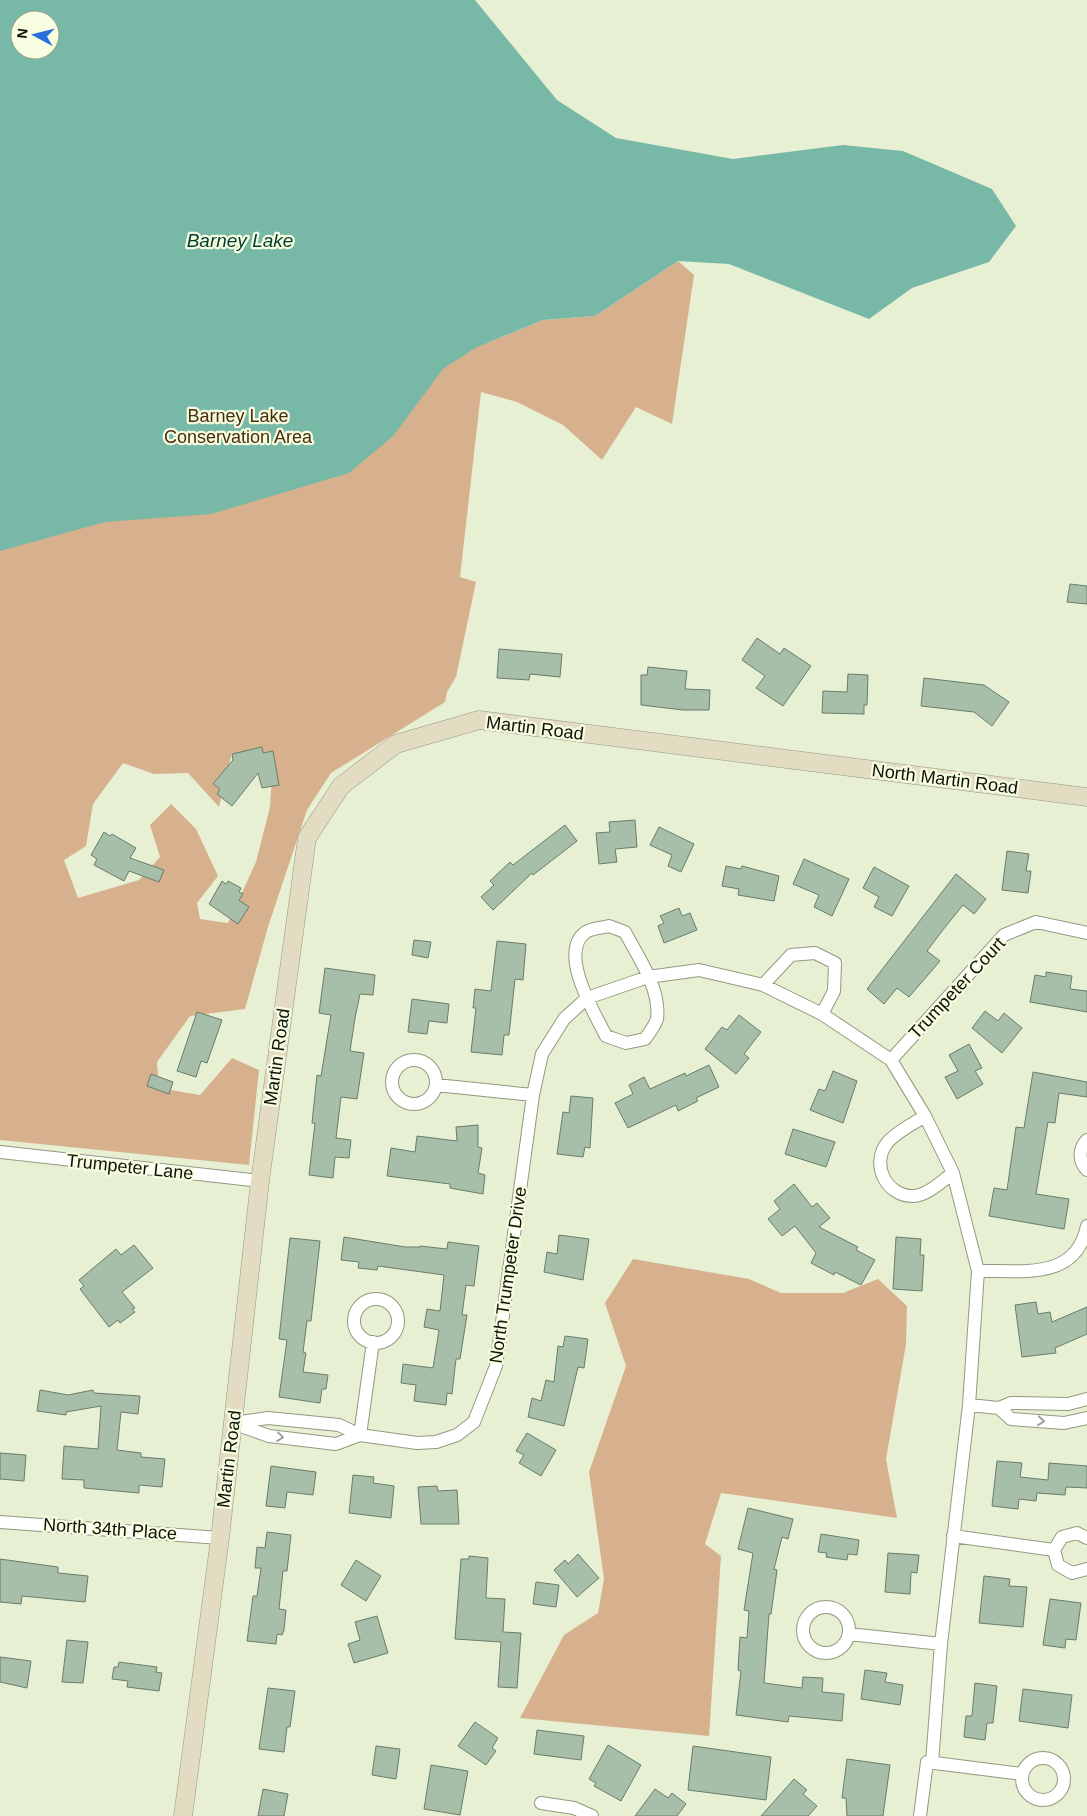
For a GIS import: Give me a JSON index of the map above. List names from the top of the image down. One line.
{"streets":{"street":["Martin Road","North Martin Road","Trumpeter Court","Trumpeter Lane","North Trumpeter Drive","North 34th Place"]},"crossings":[["Martin Road","North Martin Road"],["Martin Road","Trumpeter Lane"],["Martin Road","North Trumpeter Drive"],["Martin Road","North 34th Place"],["Trumpeter Court","North Trumpeter Drive"]],"water":["Barney Lake"],"parks":["Barney Lake Conservation Area"],"north":"left"}
